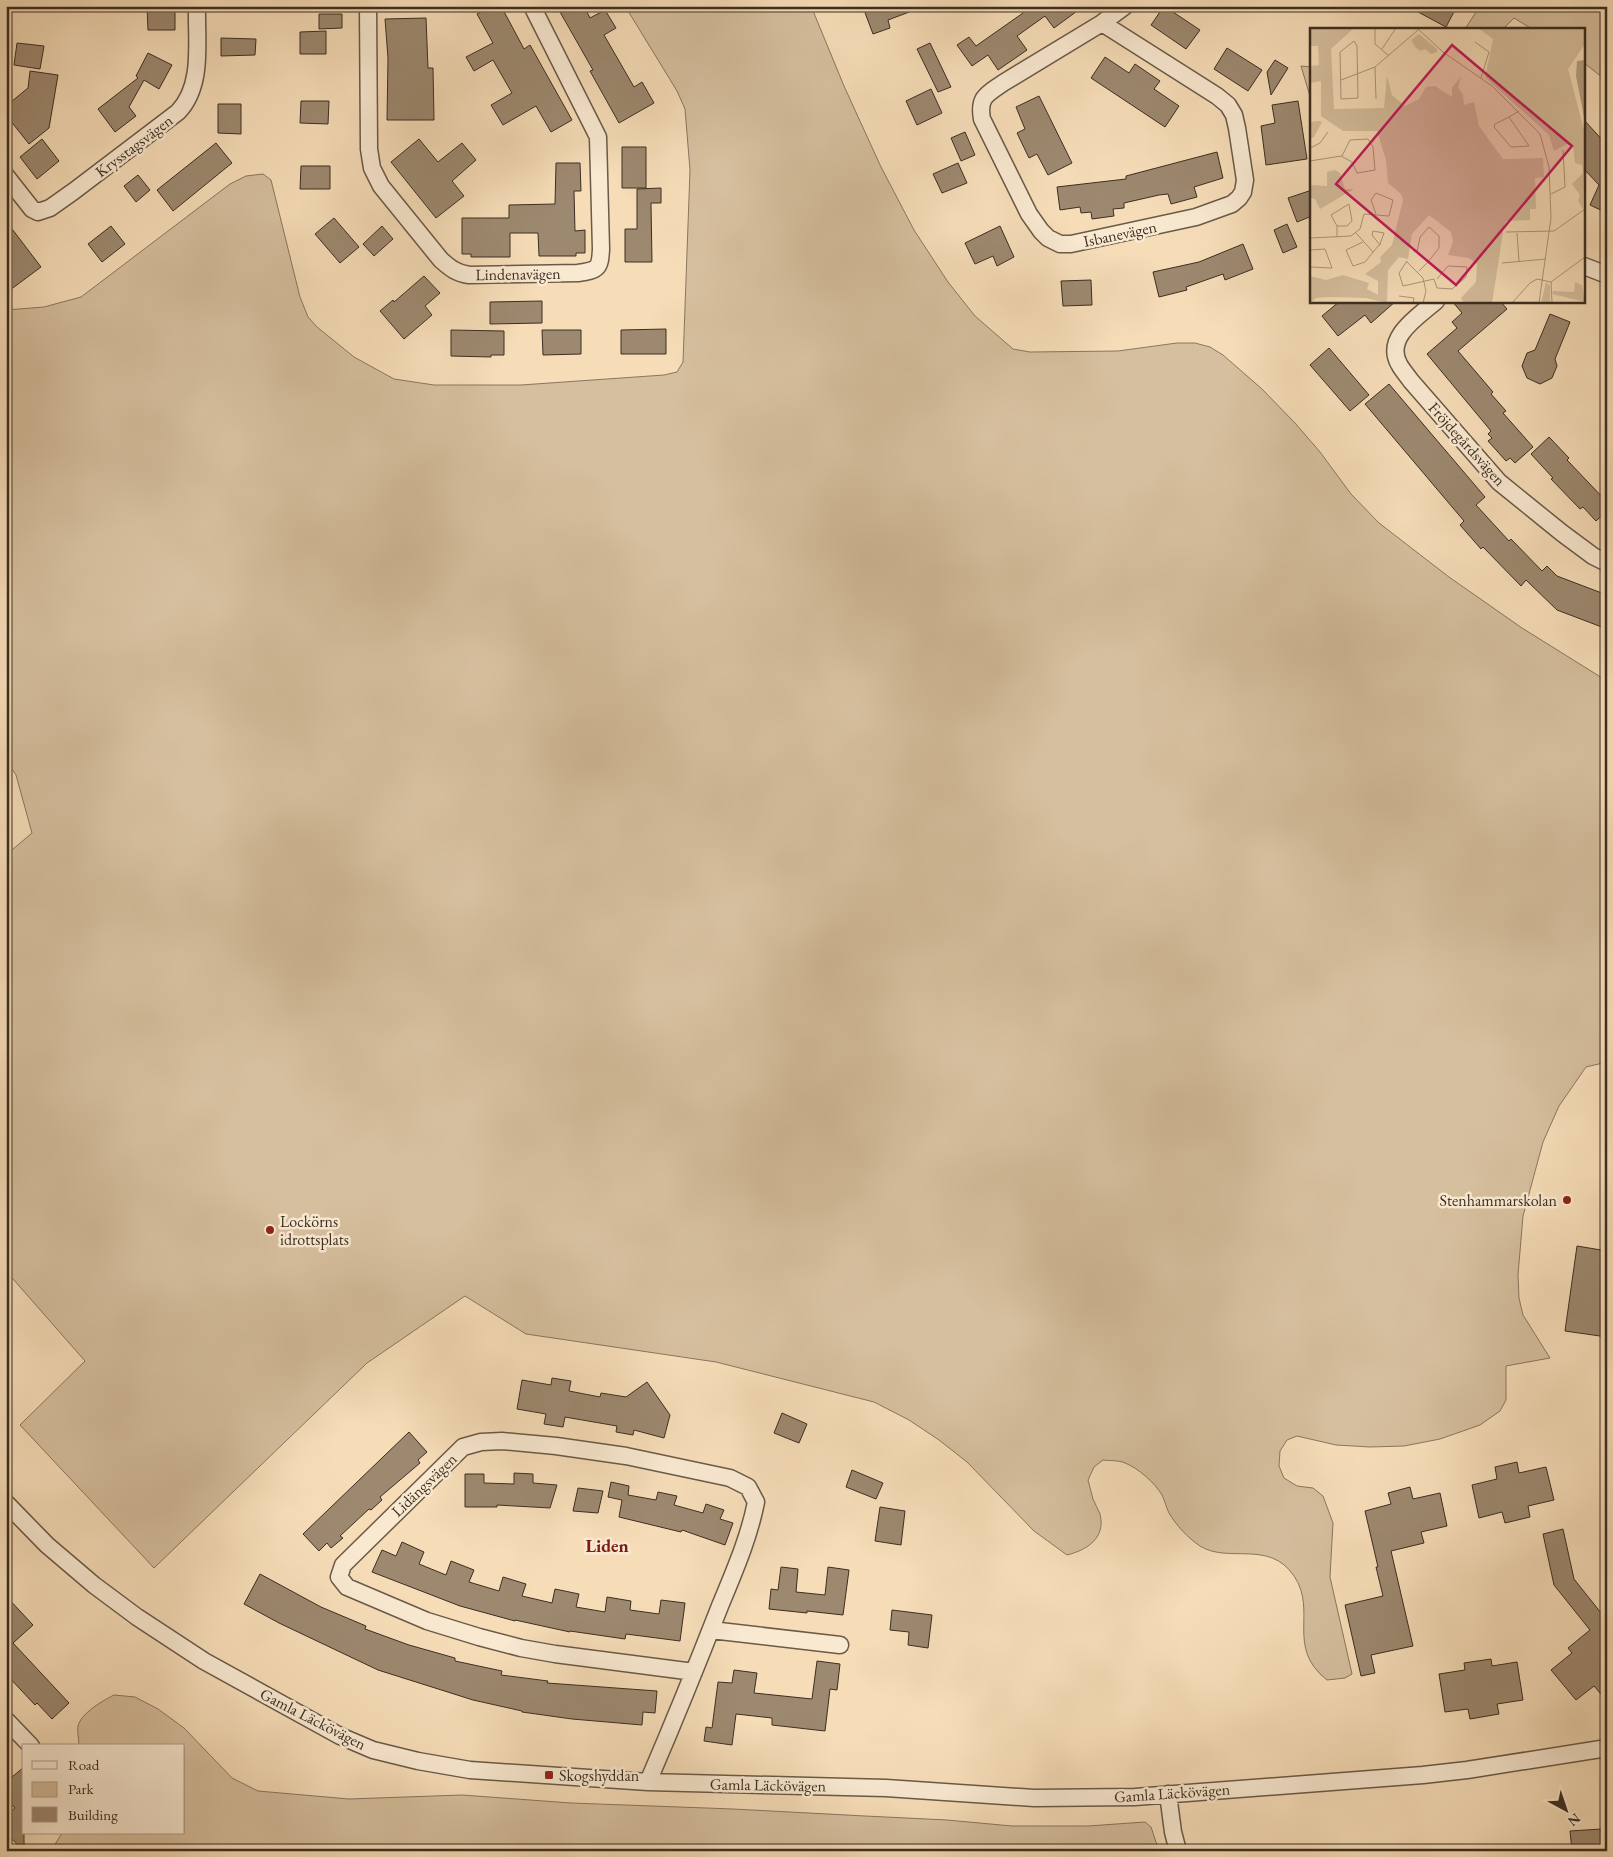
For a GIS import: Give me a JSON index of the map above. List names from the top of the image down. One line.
{"streets":{"street":["Krysstagsvägen","Isbanevägen","Lindenavägen","Fröjdegårdsvägen","Lidängsvägen","Gamla Läckövägen"]},"crossings":[["Lidängsvägen","Gamla Läckövägen"]],"districts":["Liden"],"places":{"other":["Stenhammarskolan","Lockörns idrottsplats"],"transit":["Skogshyddan"]},"legend":["Road","Park","Building"],"north":"bottom right"}
